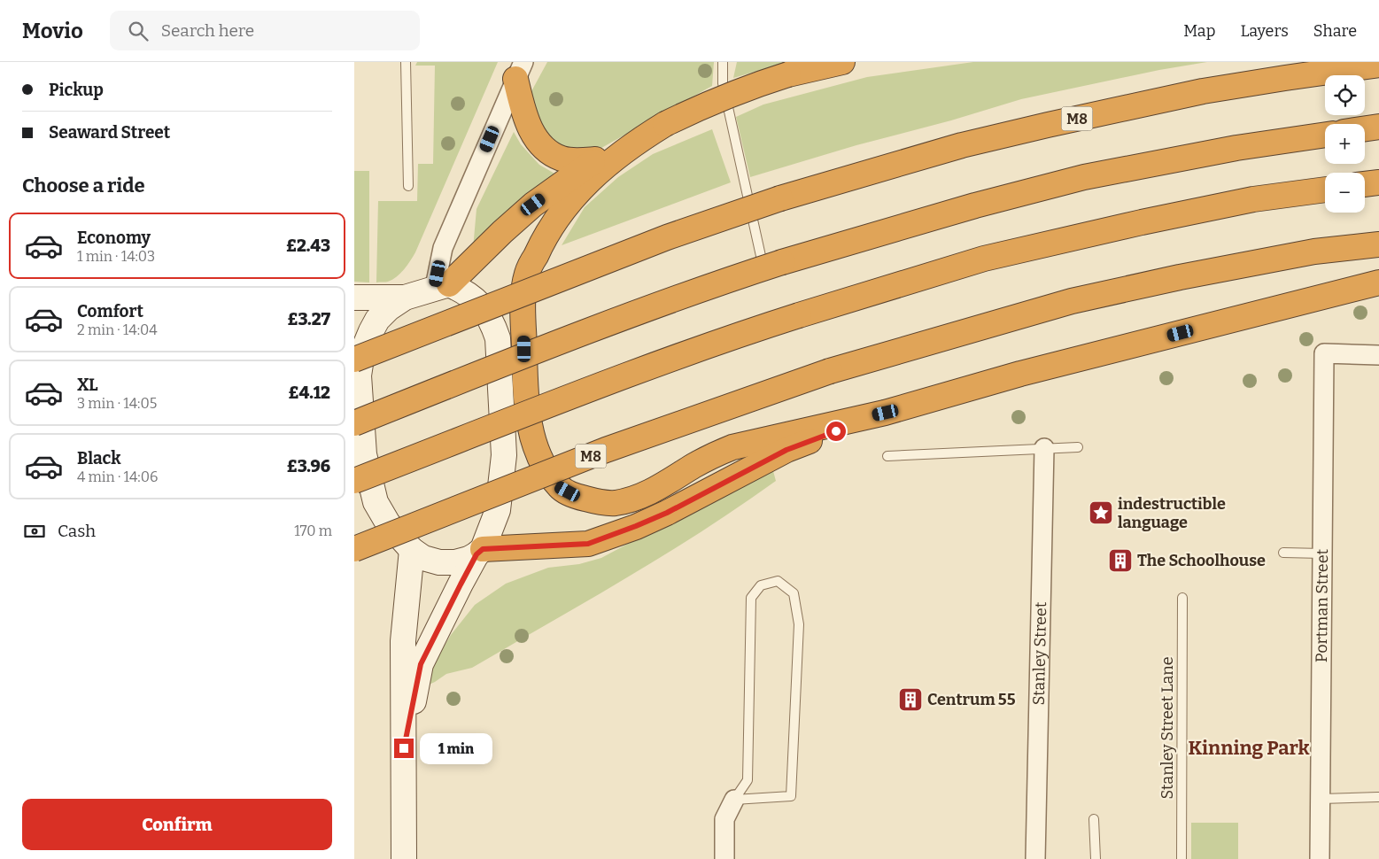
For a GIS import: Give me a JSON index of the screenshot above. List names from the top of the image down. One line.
{"streets":{"highway":["M8"],"street":["Portman Street","Stanley Street"],"lane":["Stanley Street Lane"]},"districts":["Kinning Park"],"places":{"place":["indestructible language"],"building":["The Schoolhouse","Centrum 55"]},"page":{"header":"Movio","search":"Search here","nav":["Map","Layers","Share"],"banner":["Pickup","Seaward Street"],"map_buttons":["+","−"],"heading":"Choose a ride","list":[{"name":"Economy","note":"1 min · 14:03","value":"£2.43"},{"name":"Comfort","note":"2 min · 14:04","value":"£3.27"},{"name":"XL","note":"3 min · 14:05","value":"£4.12"},{"name":"Black","note":"4 min · 14:06","value":"£3.96"}],"pay":["Cash","170 m"],"bubble":"1 min","buttons":"Confirm"}}
